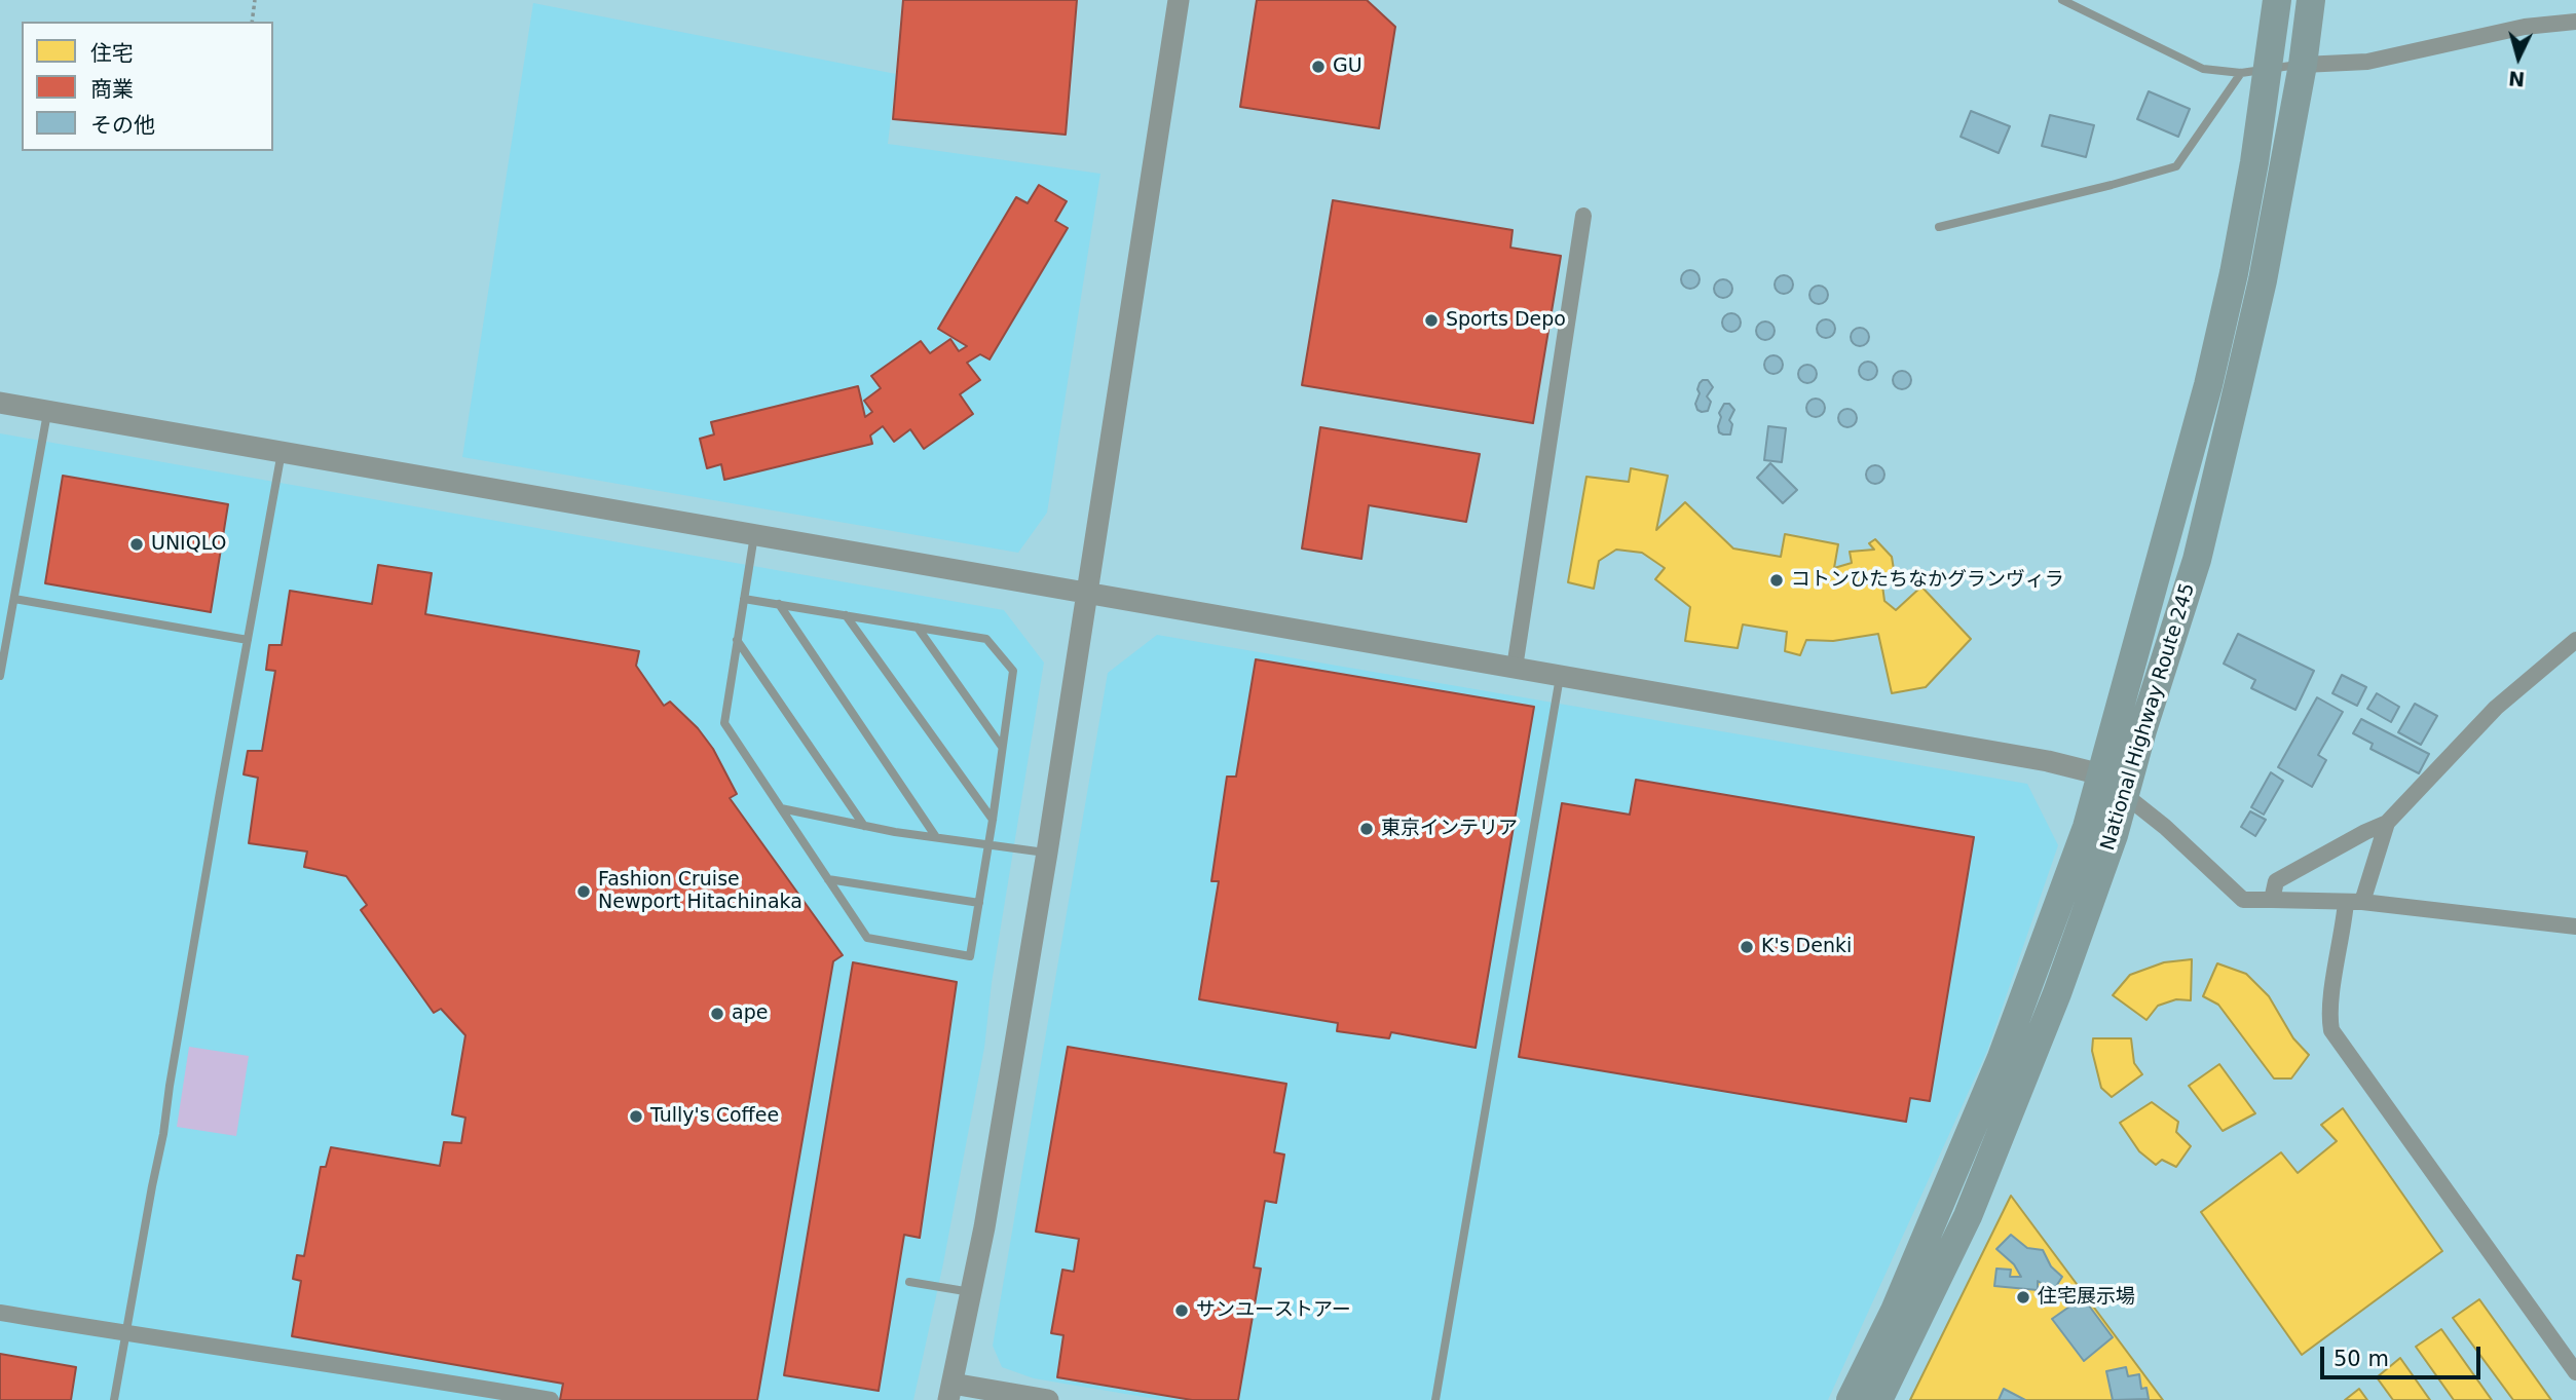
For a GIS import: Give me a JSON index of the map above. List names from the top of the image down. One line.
{"streets":{"highway":["National Highway Route 245"]},"places":["GU","Sports Depo","UNIQLO","コトンひたちなかグランヴィラ","東京インテリア","Fashion Cruise Newport Hitachinaka","K's Denki","ape","Tully's Coffee","住宅展示場","サンユーストアー"],"legend":["住宅","商業","その他"],"scale_bar":"50 m","north":"bottom"}
